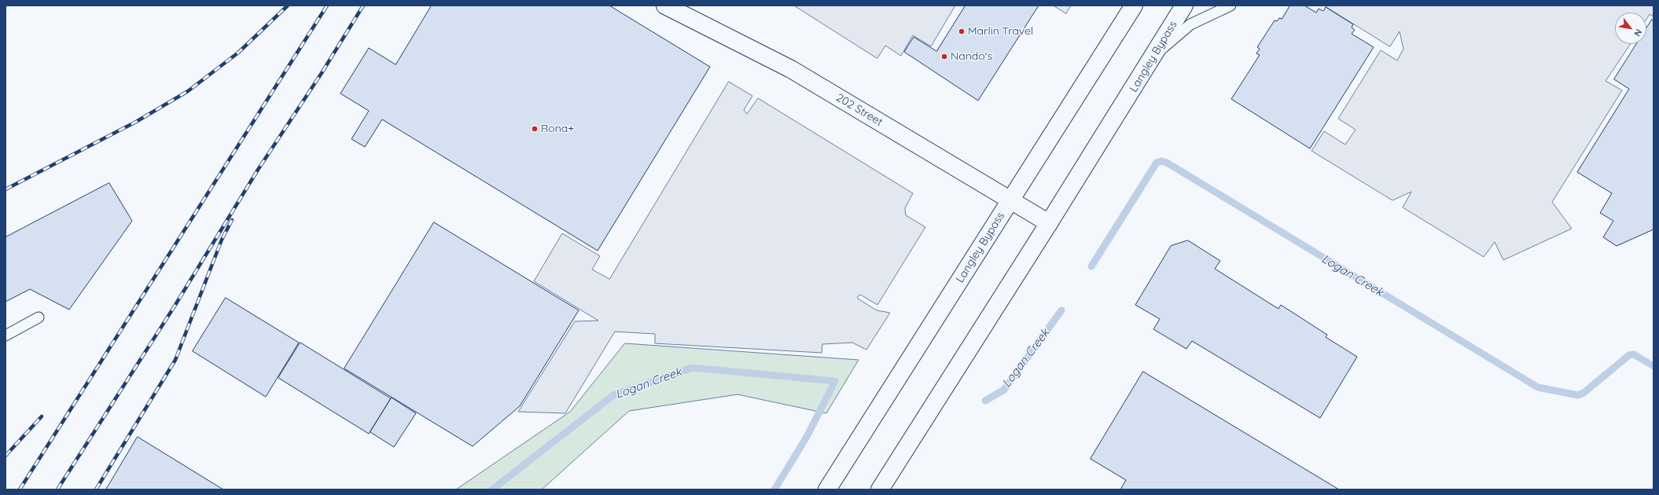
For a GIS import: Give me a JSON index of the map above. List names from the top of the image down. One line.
{"streets":{"main road":["Langley Bypass","202 Street"]},"crossings":[["Langley Bypass","202 Street"]],"water":["Logan Creek"],"places":["Marlin Travel","Nando's","Rona+"],"north":"bottom right"}
